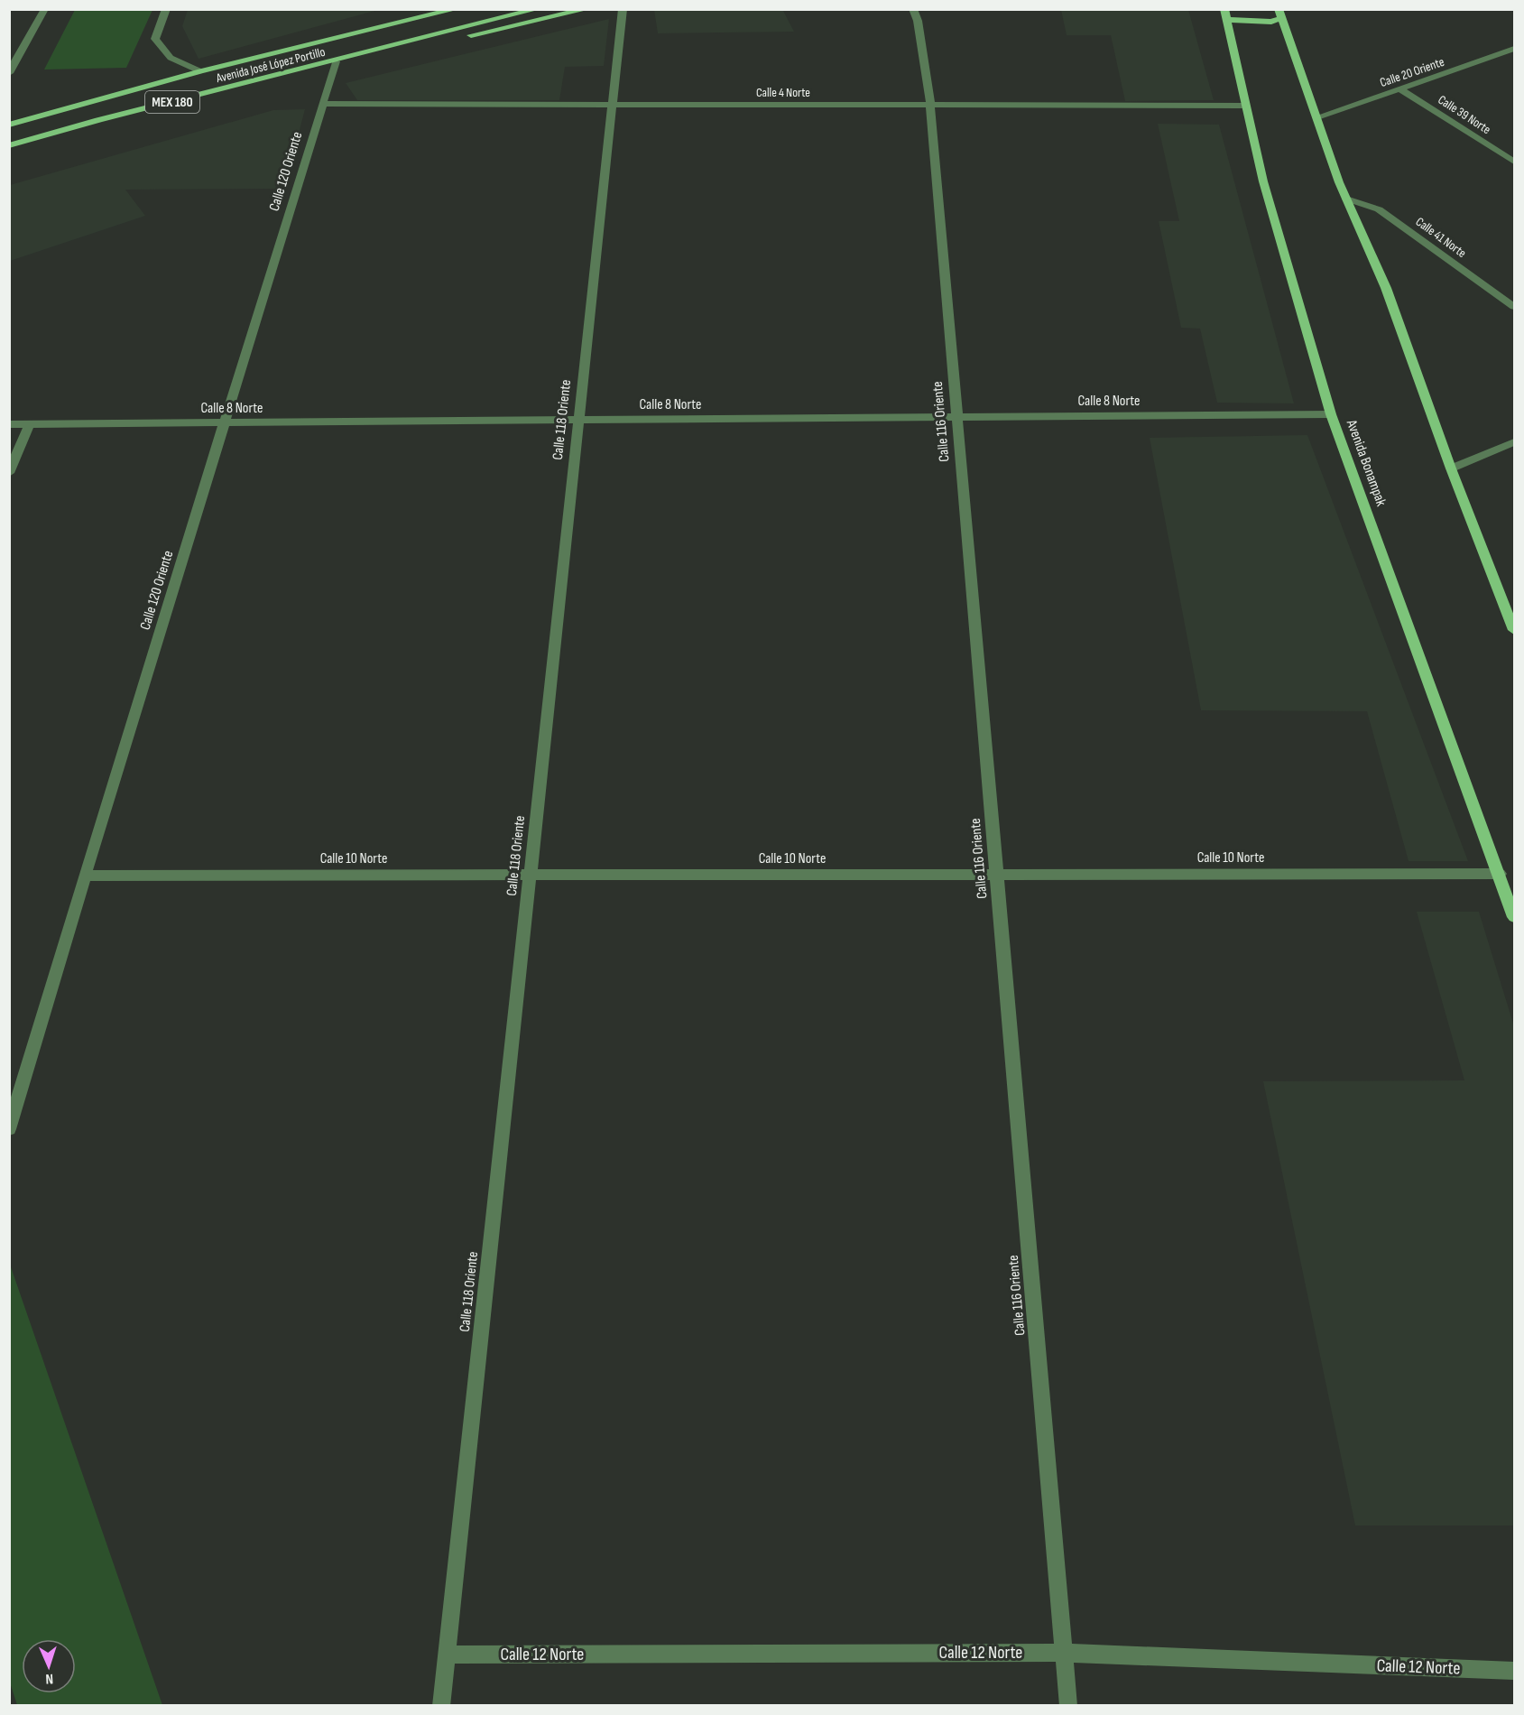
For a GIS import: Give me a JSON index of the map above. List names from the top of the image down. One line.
{"streets":{"main road":["Avenida José López Portillo","MEX 180","Avenida Bonampak"],"street":["Calle 20 Oriente","Calle 4 Norte","Calle 39 Norte","Calle 120 Oriente","Calle 41 Norte","Calle 8 Norte","Calle 118 Oriente","Calle 116 Oriente","Calle 10 Norte","Calle 12 Norte"]},"crossings":[["Avenida José López Portillo","Calle 120 Oriente"],["Calle 20 Oriente","Calle 39 Norte"],["Calle 4 Norte","Calle 120 Oriente"],["Calle 4 Norte","Calle 118 Oriente"],["Calle 4 Norte","Calle 116 Oriente"],["Calle 4 Norte","Avenida Bonampak"],["Calle 120 Oriente","Calle 8 Norte"],["Calle 120 Oriente","Calle 10 Norte"],["Calle 8 Norte","Calle 118 Oriente"],["Calle 8 Norte","Calle 116 Oriente"],["Calle 8 Norte","Avenida Bonampak"],["Calle 118 Oriente","Calle 10 Norte"],["Calle 118 Oriente","Calle 12 Norte"],["Calle 116 Oriente","Calle 10 Norte"],["Calle 116 Oriente","Calle 12 Norte"],["Avenida Bonampak","Calle 10 Norte"]],"north":"bottom"}
